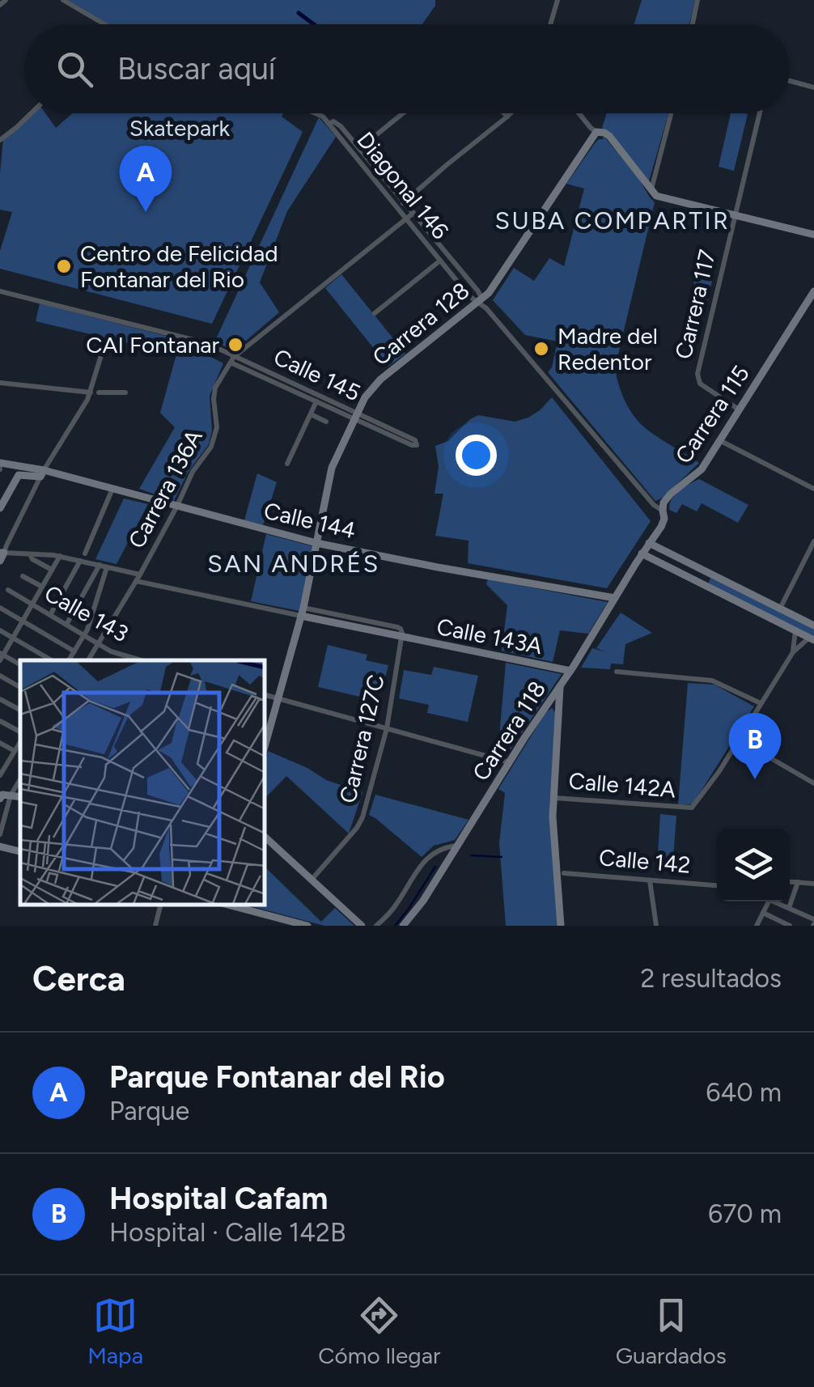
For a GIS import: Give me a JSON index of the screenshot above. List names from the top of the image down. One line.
{"streets":{"street":["Diagonal 146","Carrera 117","Carrera 128","Calle 145","Carrera 115","Carrera 136A","Calle 144","Calle 143","Calle 143A","Carrera 118","Carrera 127C","Calle 142A","Calle 142"]},"crossings":[["Diagonal 146","Carrera 128"],["Diagonal 146","Carrera 115"],["Diagonal 146","Carrera 136A"],["Carrera 117","Carrera 115"],["Carrera 128","Calle 145"],["Carrera 128","Calle 144"],["Carrera 128","Calle 143A"],["Calle 145","Carrera 136A"],["Carrera 115","Carrera 118"],["Carrera 136A","Calle 144"],["Carrera 136A","Calle 143"],["Carrera 136A","Calle 143A"],["Calle 144","Carrera 118"],["Calle 143A","Carrera 118"],["Calle 143A","Carrera 127C"]],"districts":["SUBA COMPARTIR","SAN ANDRÉS"],"parks":["Skatepark"],"places":["Centro de Felicidad Fontanar del Rio","CAI Fontanar","Madre del Redentor"],"page":{"search":"Buscar aquí","pins":["A","B"],"heading":["Cerca","2 resultados"],"list":[{"mark":"A","name":"Parque Fontanar del Rio","note":"Parque","value":"640 m"},{"mark":"B","name":"Hospital Cafam","note":"Hospital · Calle 142B","value":"670 m"}],"nav":["Mapa","Cómo llegar","Guardados"]}}
